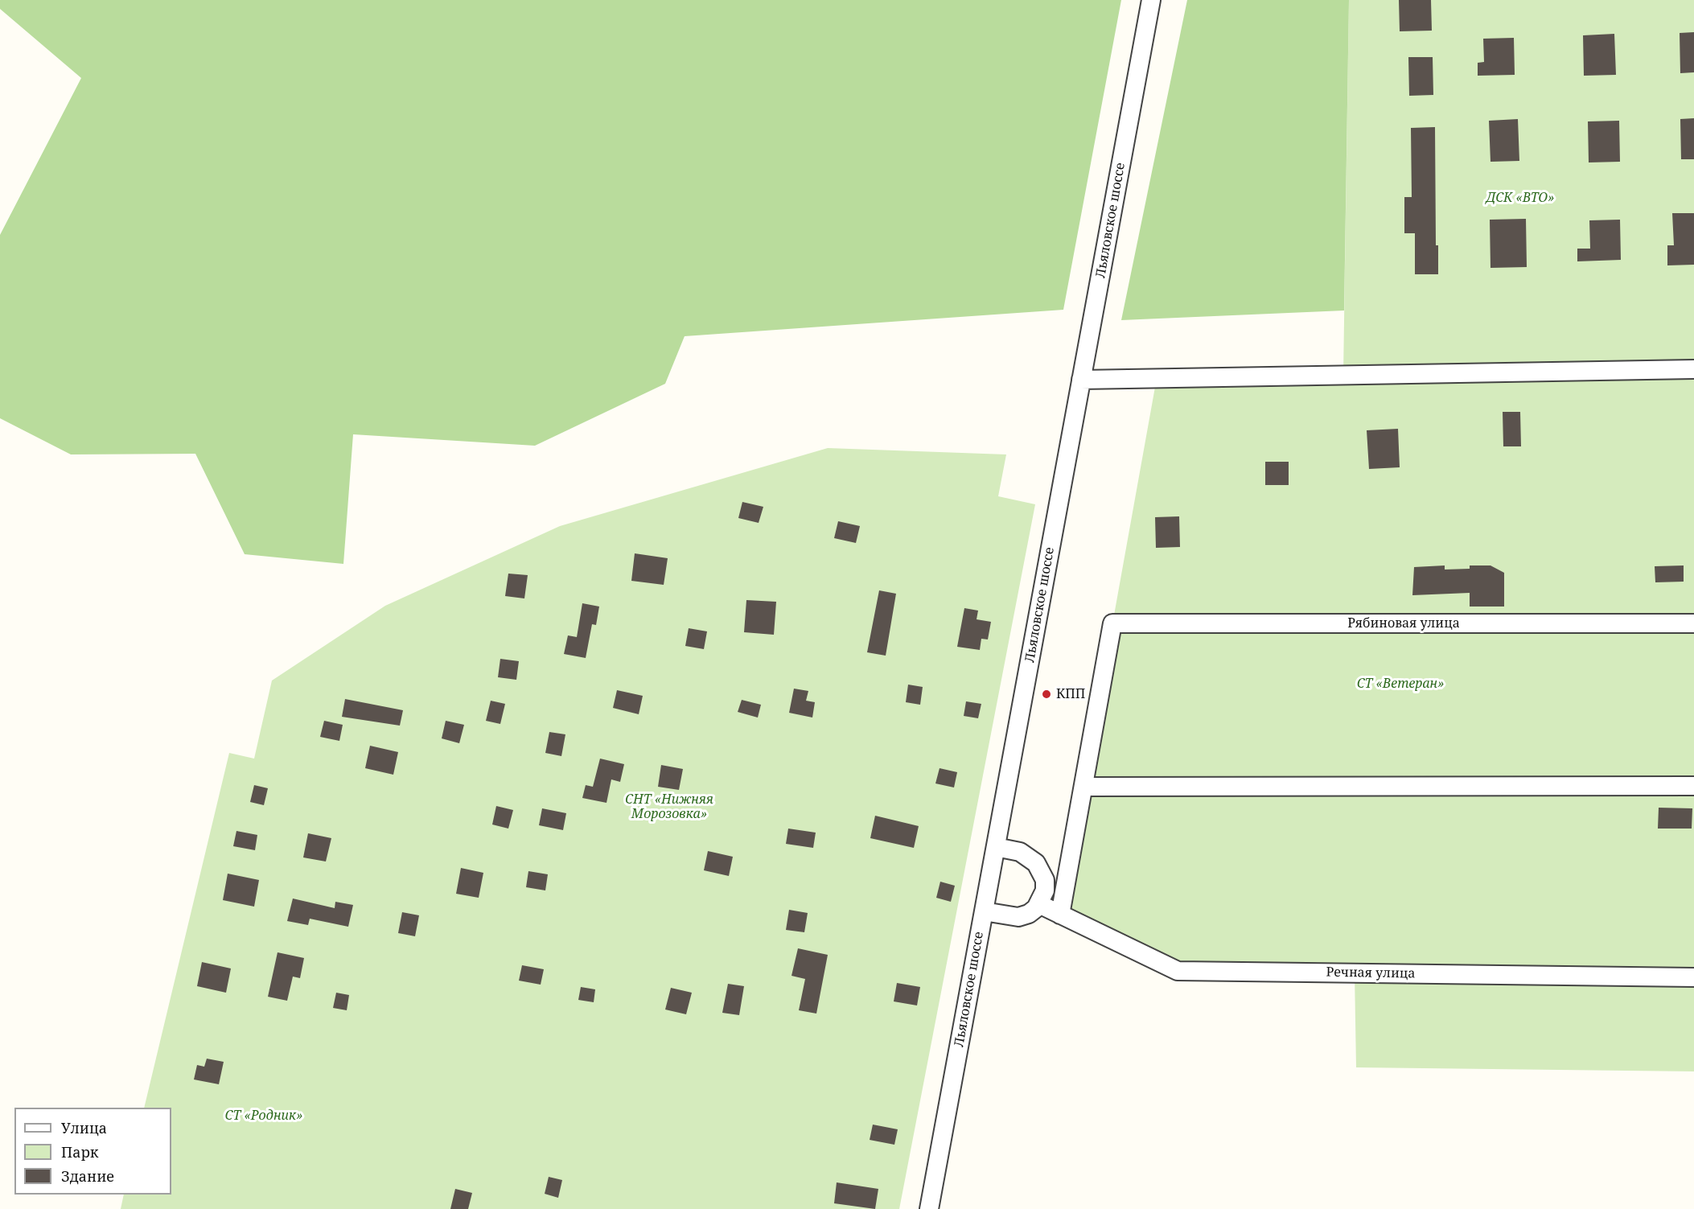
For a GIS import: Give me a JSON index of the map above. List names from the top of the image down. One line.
{"streets":{"street":["Льяловское шоссе","Рябиновая улица","Речная улица"]},"parks":["ДСК «ВТО»","СТ «Ветеран»","СНТ «Нижняя Морозовка»","СТ «Родник»"],"places":["КПП"],"legend":["Улица","Парк","Здание"]}
